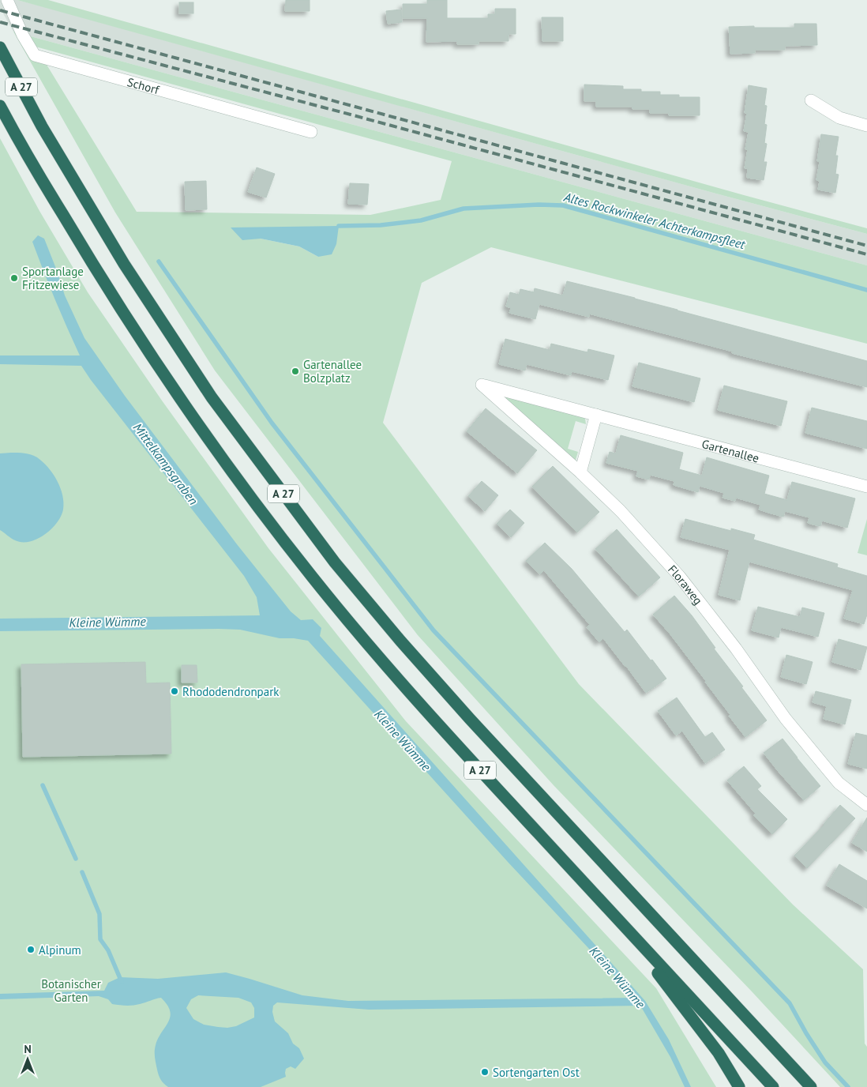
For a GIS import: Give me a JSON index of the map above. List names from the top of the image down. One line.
{"streets":{"highway":["A 27"],"street":["Schorf","Gartenallee","Floraweg"]},"crossings":[["Gartenallee","Floraweg"]],"water":["Altes Rockwinkeler Achterkampsfleet","Mittelkampsgraben","Kleine Wümme"],"parks":["Botanischer Garten"],"places":["Sportanlage Fritzewiese","Gartenallee Bolzplatz","Rhododendronpark","Alpinum","Sortengarten Ost"],"north":"top"}
